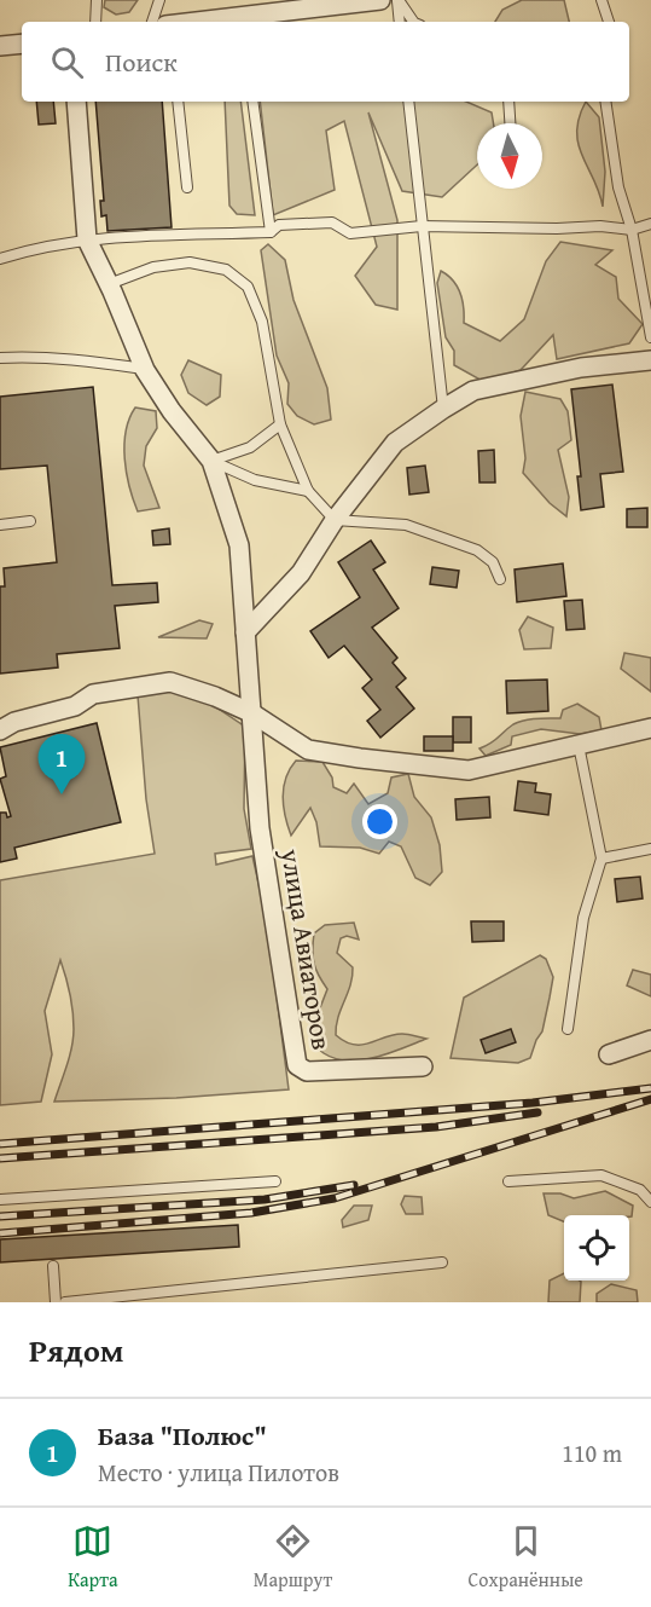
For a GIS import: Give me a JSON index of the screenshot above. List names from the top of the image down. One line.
{"streets":{"street":["улица Авиаторов"]},"north":"bottom","page":{"search":"Поиск","pins":"1","heading":"Рядом","list":[{"mark":"1","name":"База \"Полюс\"","note":"Место · улица Пилотов","value":"110 m"}],"nav":["Карта","Маршрут","Сохранённые"]}}
